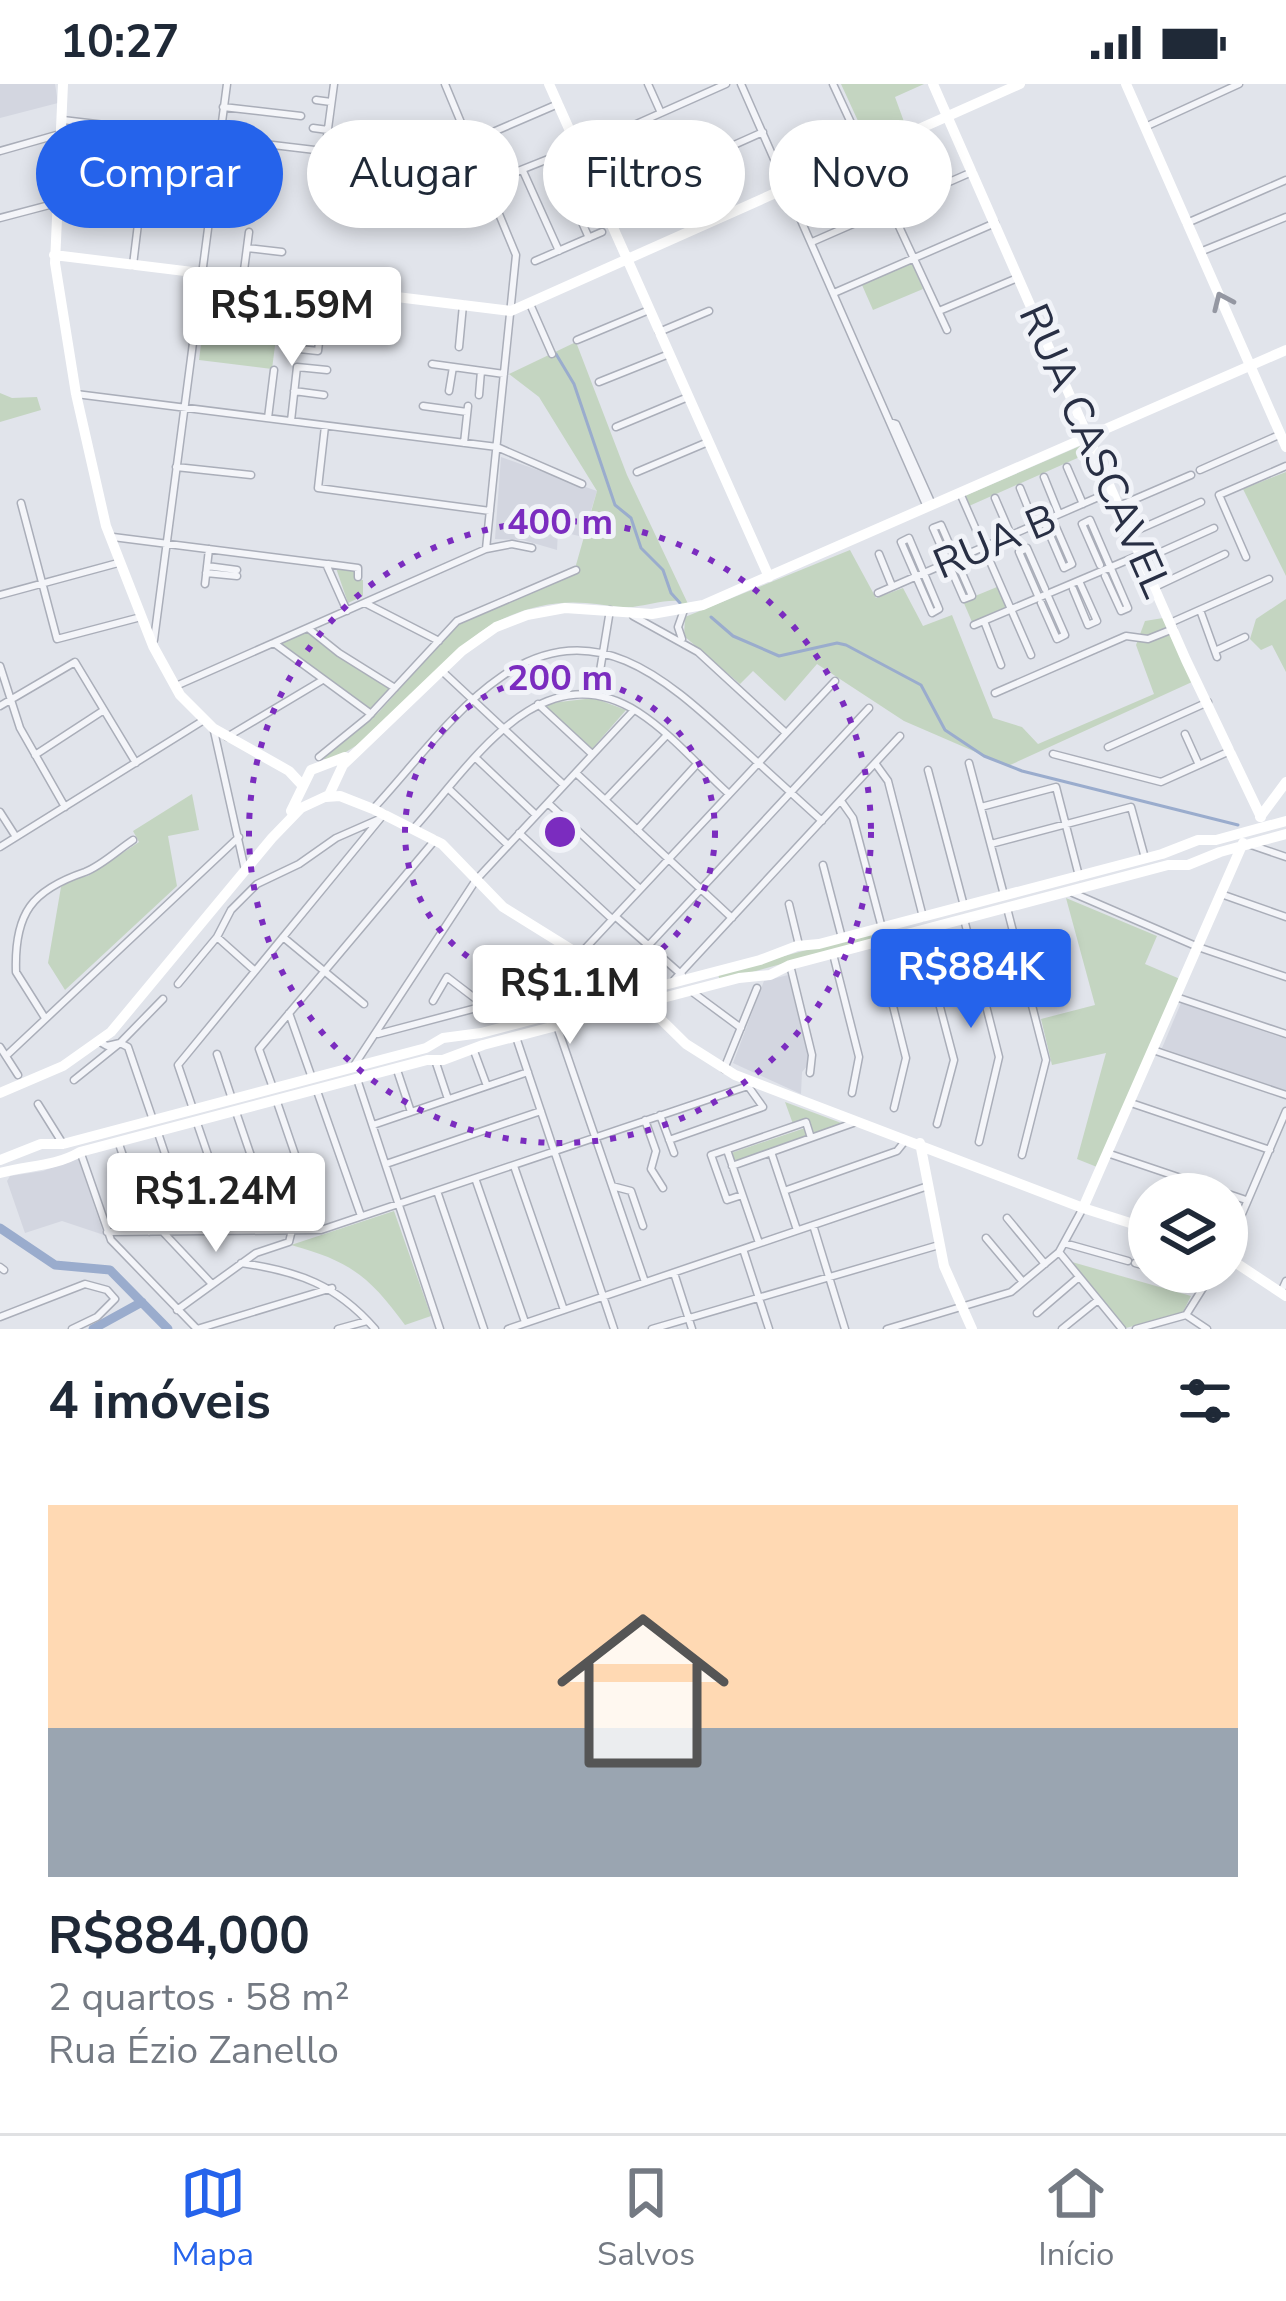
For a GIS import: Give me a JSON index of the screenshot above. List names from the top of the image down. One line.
{"streets":{"main road":["RUA CASCAVEL"],"street":["RUA B"]},"crossings":[["RUA CASCAVEL","RUA B"]],"page":{"status":"10:27","chip":["Comprar","Alugar","Filtros","Novo"],"price":["R$1.59M","R$884K","R$1.1M","R$1.24M"],"heading":"4 imóveis","list":[{"name":"R$884,000","note":"2 quartos · 58 m² · Rua Ézio Zanello"}],"tabs":["Mapa","Salvos","Início"]},"rings":["400 m","200 m"]}
